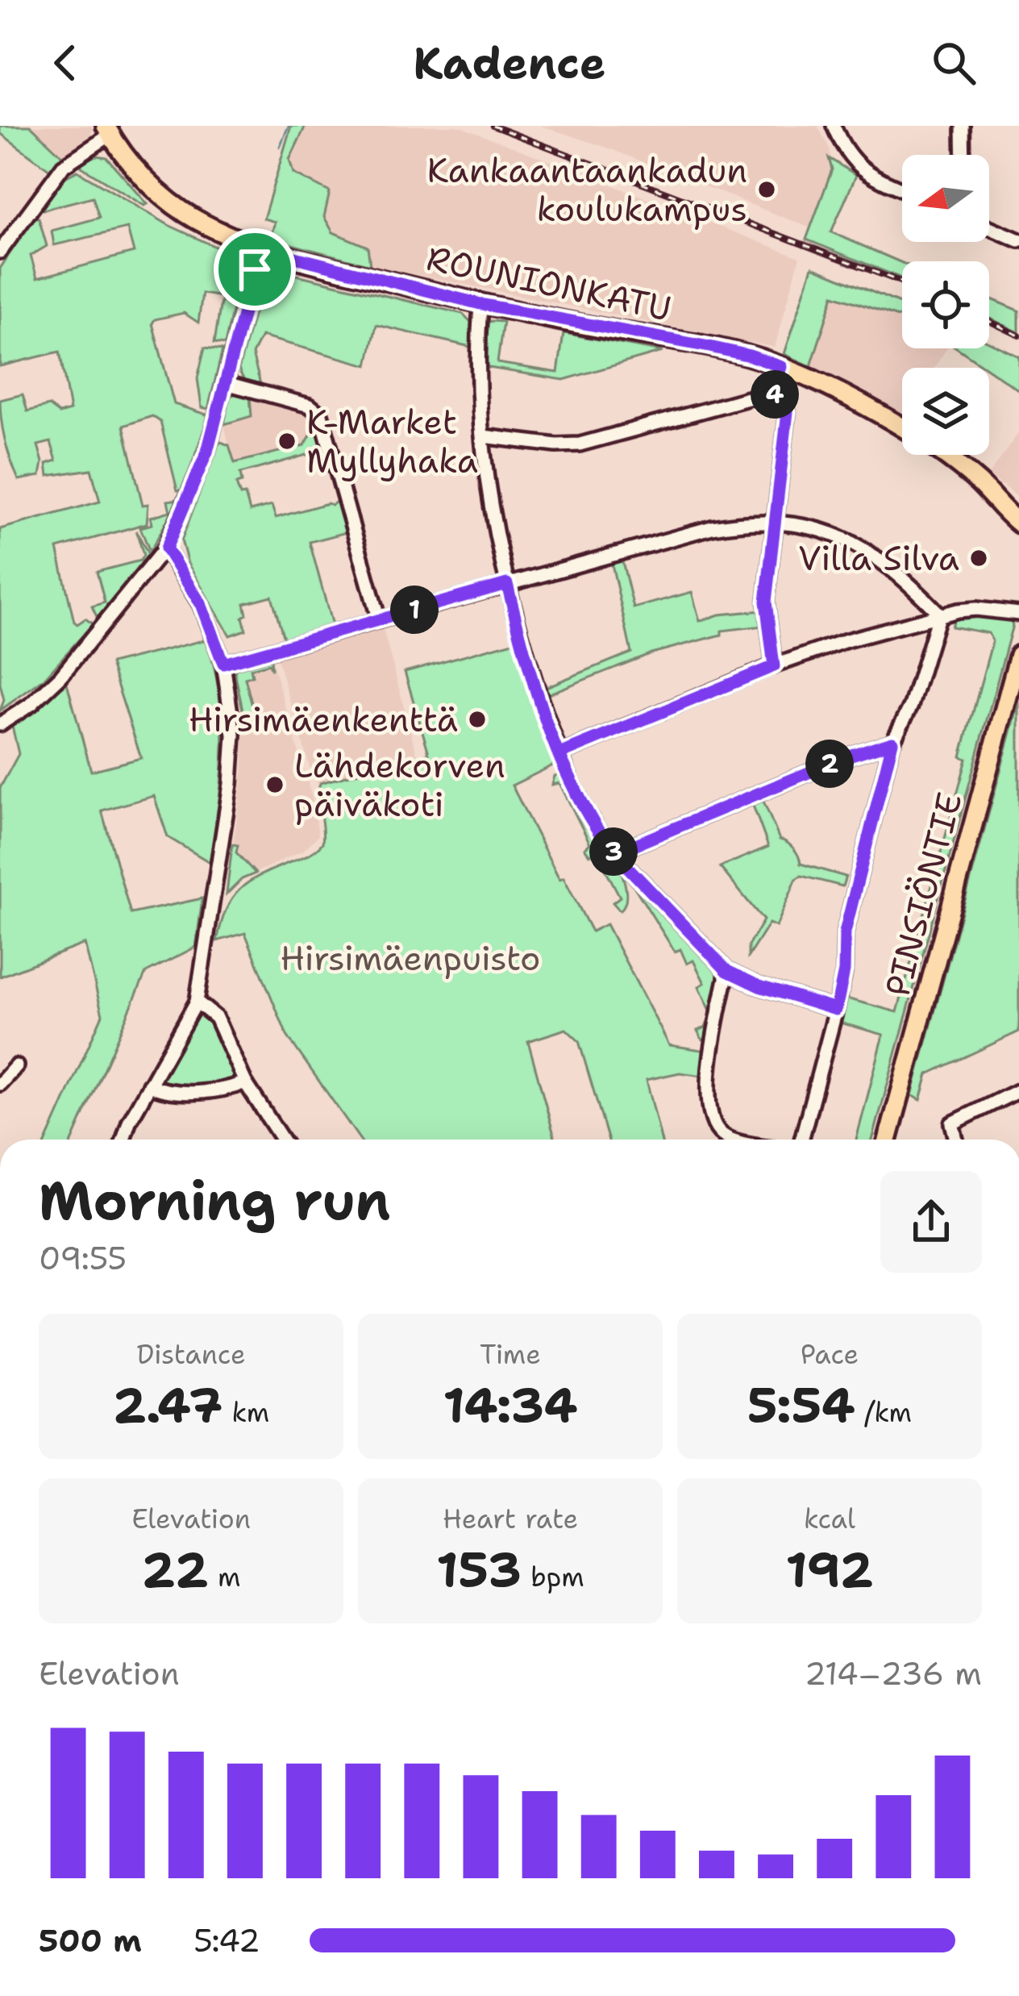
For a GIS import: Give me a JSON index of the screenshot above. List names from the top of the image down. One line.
{"streets":{"main road":["ROUNIONKATU","PINSIÖNTIE"]},"parks":["Hirsimäenpuisto"],"places":["Kankaantaankadun koulukampus","K-Market Myllyhaka","Villa Silva","Hirsimäenkenttä","Lähdekorven päiväkoti"],"north":"left","page":{"header":"Kadence","pins":["4","1","2","3"],"heading":["Morning run","09:55"],"stats":[["Distance","2.47 km"],["Time","14:34"],["Pace","5:54 /km"],["Elevation","22 m"],["Heart rate","153 bpm"],["kcal","192"]],"chart":["Elevation","214–236 m"],"list":[{"name":"500 m","note":"5:42"}]}}
